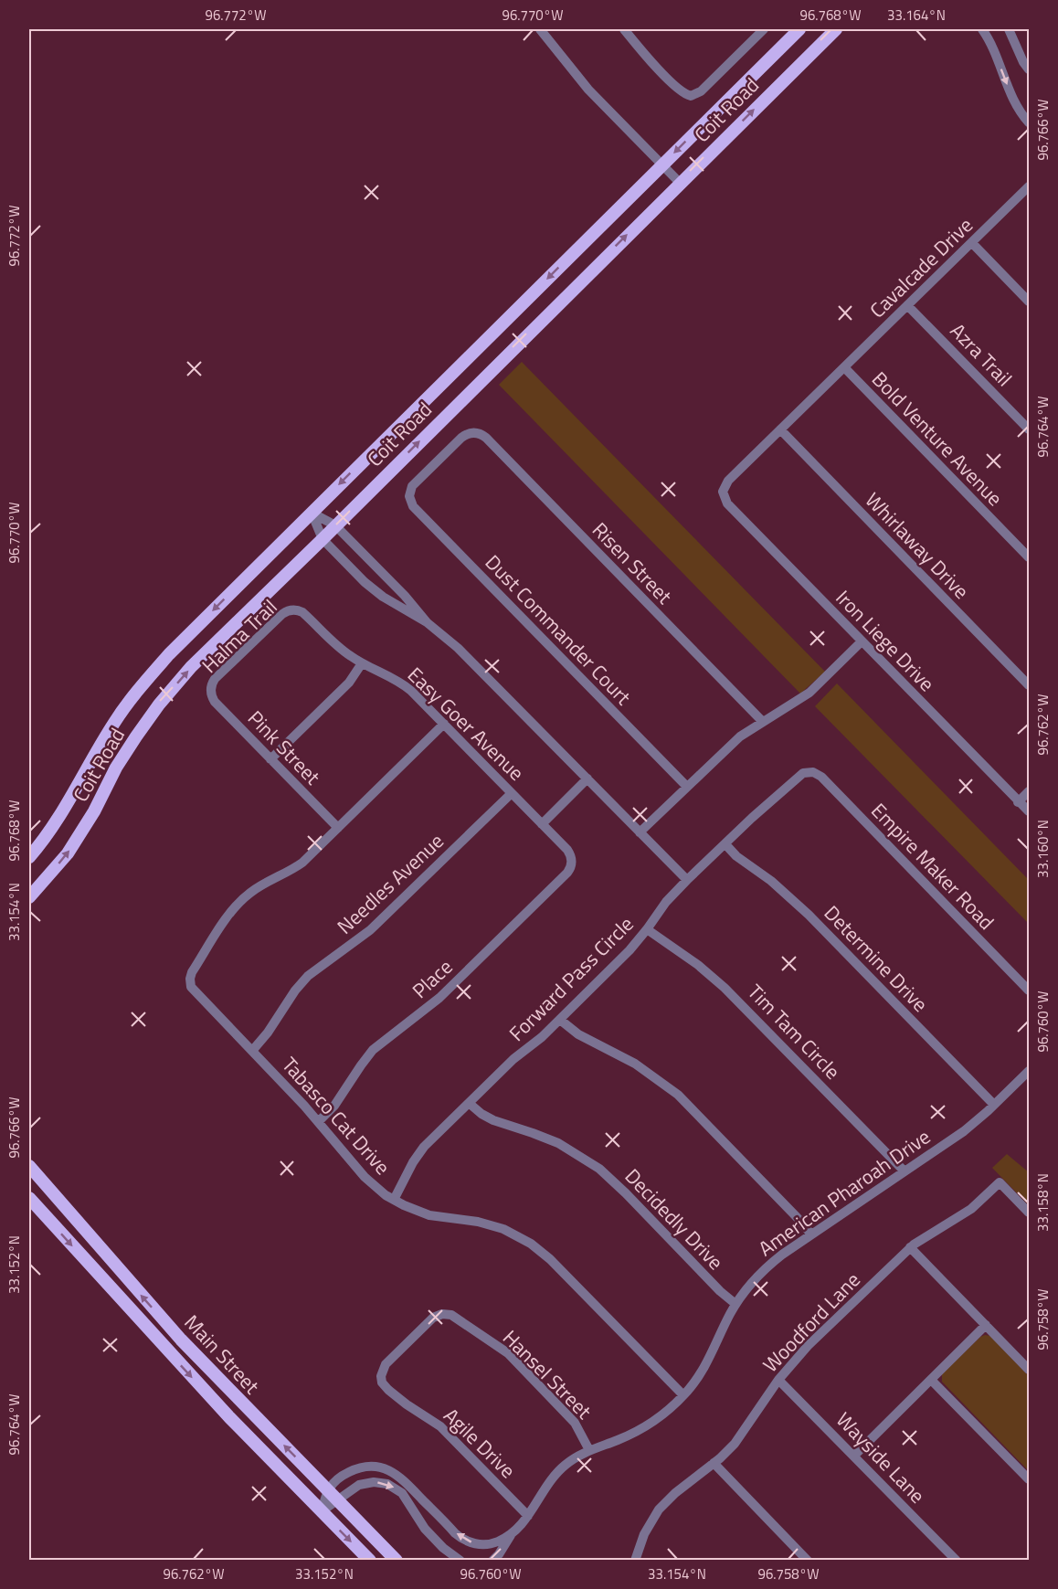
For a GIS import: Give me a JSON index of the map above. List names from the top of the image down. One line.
{"streets":{"main road":["Coit Road","Main Street"],"street":["Cavalcade Drive","Azra Trail","Bold Venture Avenue","Whirlaway Drive","Risen Street","Dust Commander Court","Halma Trail","Iron Liege Drive","Easy Goer Avenue","Pink Street","Empire Maker Road","Needles Avenue","Determine Drive","Place","Forward Pass Circle","Tim Tam Circle","Tabasco Cat Drive","American Pharoah Drive","Decidedly Drive","Woodford Lane","Hansel Street","Agile Drive","Wayside Lane"]},"crossings":[["Cavalcade Drive","Azra Trail"],["Cavalcade Drive","Bold Venture Avenue"],["Cavalcade Drive","Whirlaway Drive"],["Cavalcade Drive","Iron Liege Drive"],["Risen Street","Dust Commander Court"],["Halma Trail","Easy Goer Avenue"],["Halma Trail","Pink Street"],["Easy Goer Avenue","Needles Avenue"],["Easy Goer Avenue","Place"],["Pink Street","Tabasco Cat Drive"],["Empire Maker Road","Forward Pass Circle"],["Needles Avenue","Tabasco Cat Drive"],["Determine Drive","Forward Pass Circle"],["Determine Drive","American Pharoah Drive"],["Place","Tabasco Cat Drive"],["Forward Pass Circle","Tim Tam Circle"],["Forward Pass Circle","Tabasco Cat Drive"],["Forward Pass Circle","Decidedly Drive"],["Tim Tam Circle","American Pharoah Drive"],["Tabasco Cat Drive","American Pharoah Drive"],["American Pharoah Drive","Decidedly Drive"],["American Pharoah Drive","Main Street"],["American Pharoah Drive","Hansel Street"],["American Pharoah Drive","Agile Drive"],["Woodford Lane","Wayside Lane"],["Hansel Street","Agile Drive"]],"coordinates":["96.772°W","96.770°W","96.768°W","33.164°N","96.766°W","96.764°W","96.762°W","33.160°N","33.154°N","96.760°W","33.158°N","33.152°N","96.758°W"]}
